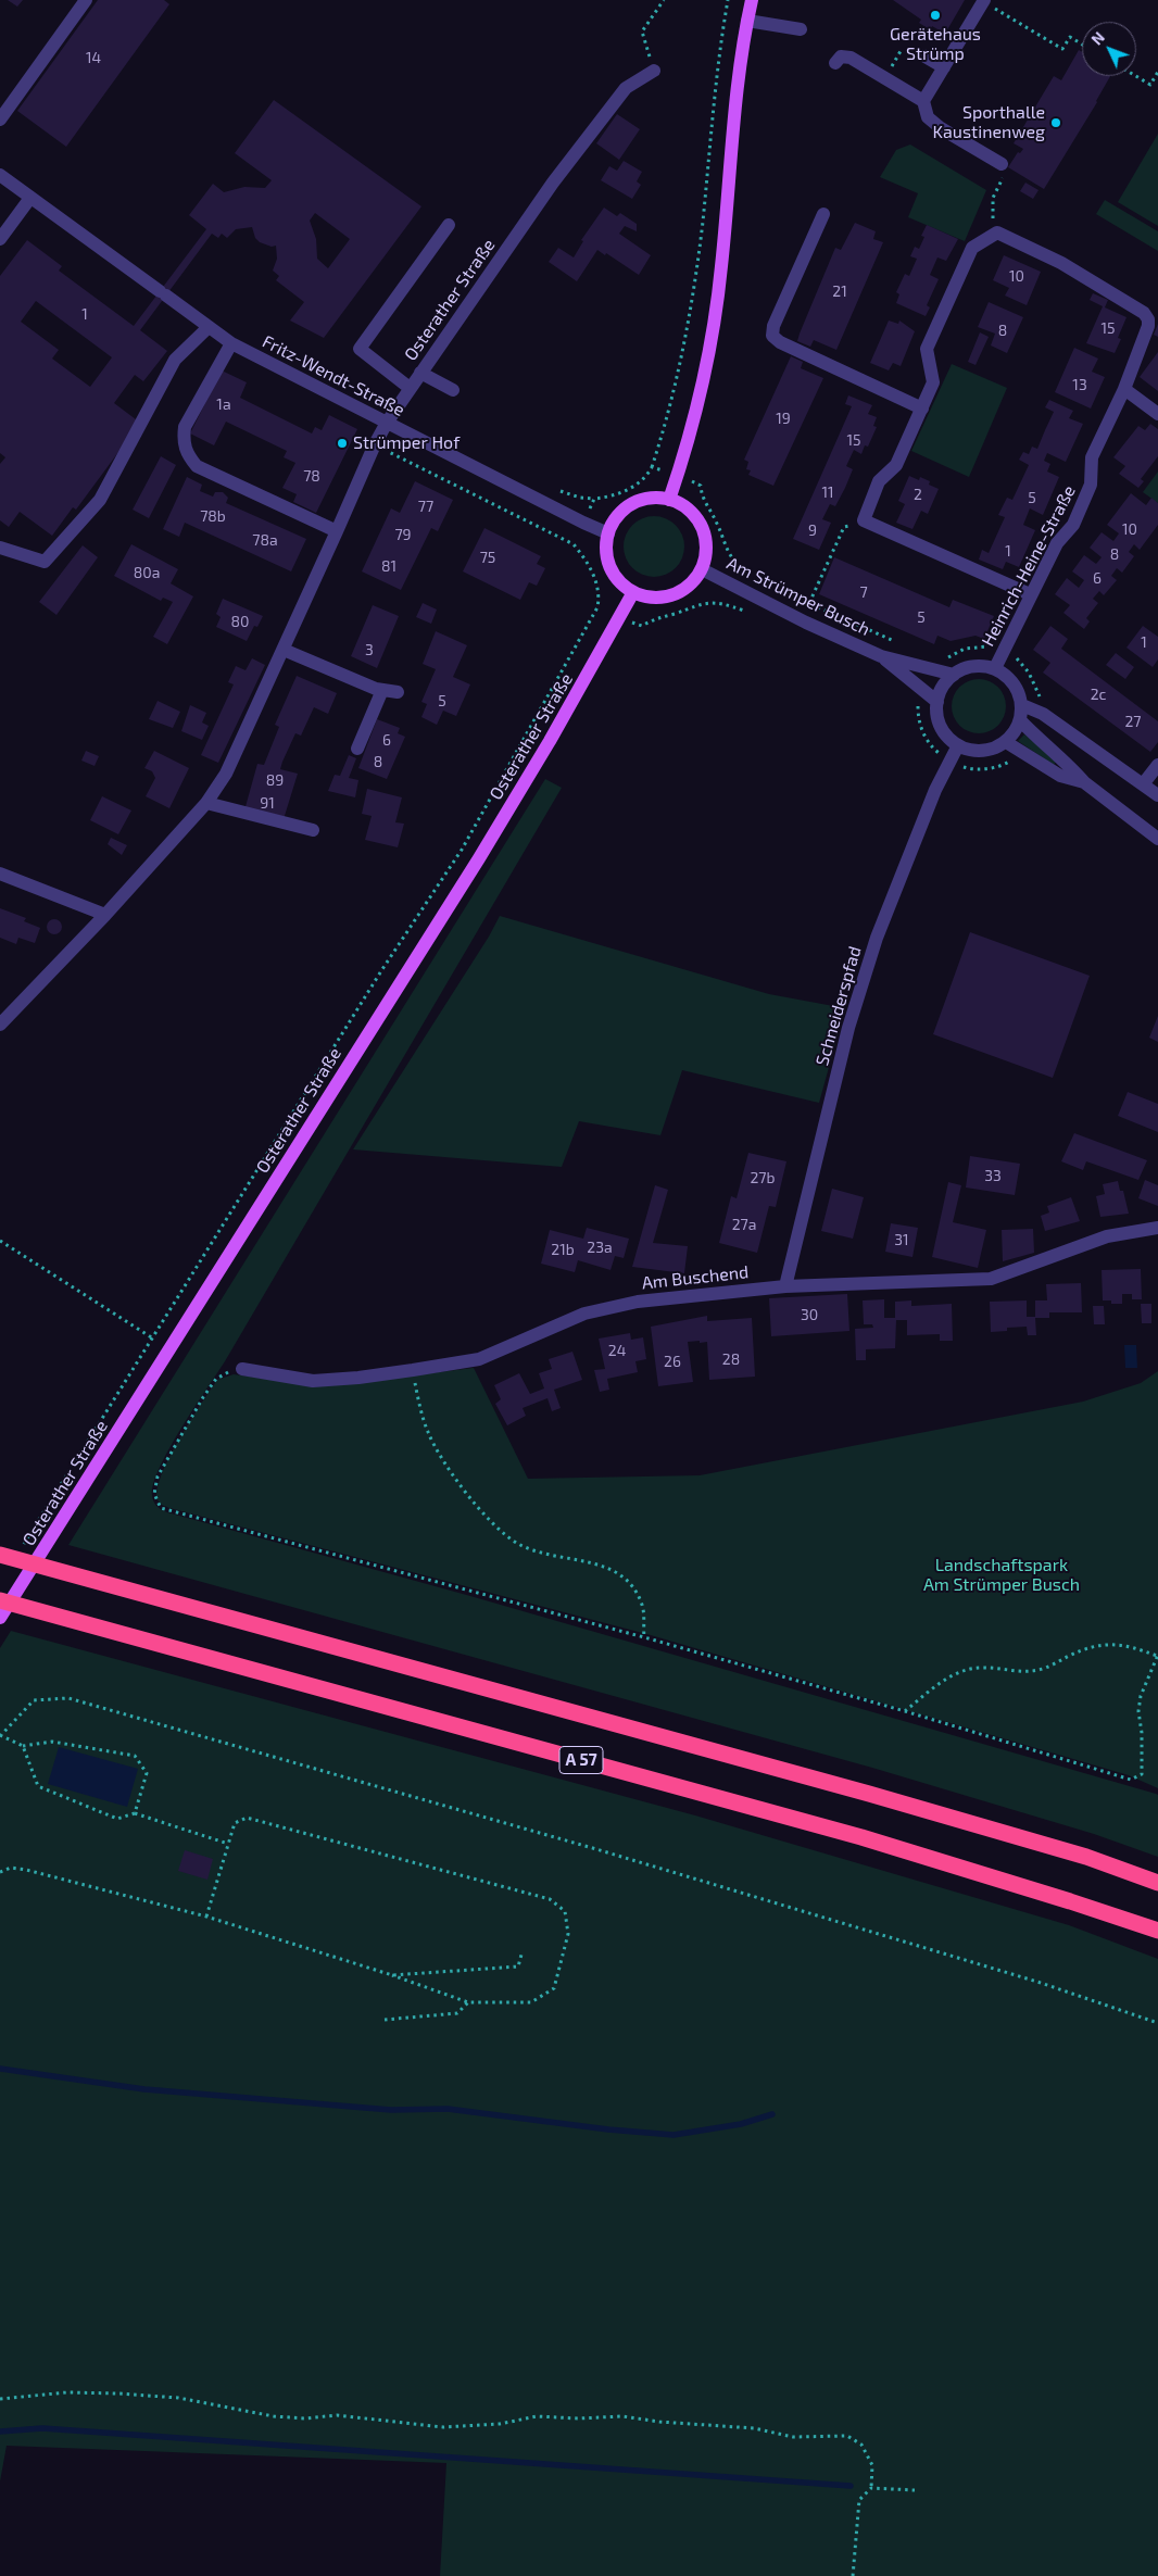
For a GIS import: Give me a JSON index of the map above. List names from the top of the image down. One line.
{"streets":{"highway":["A 57"],"main road":["Osterather Straße"],"street":["Fritz-Wendt-Straße","Heinrich-Heine-Straße","Am Strümper Busch","Schneiderspfad","Am Buschend"]},"crossings":[["Osterather Straße","Fritz-Wendt-Straße"],["Osterather Straße","Am Strümper Busch"],["Fritz-Wendt-Straße","Am Strümper Busch"],["Heinrich-Heine-Straße","Am Strümper Busch"],["Heinrich-Heine-Straße","Schneiderspfad"],["Am Strümper Busch","Schneiderspfad"],["Schneiderspfad","Am Buschend"]],"parks":["Landschaftspark Am Strümper Busch"],"places":["Gerätehaus Strümp","Sporthalle Kaustinenweg","Strümper Hof"],"house_numbers":["14","10","21","1","15","8","13","1a","19","15","78","11","2","5","77","78b","10","9","79","78a","1","8","75","81","80a","6","7","5","80","1","3","2c","5","27","6","8","89","91","33","27b","27a","31","23a","21b","30","24","28","26"],"north":"top left"}
